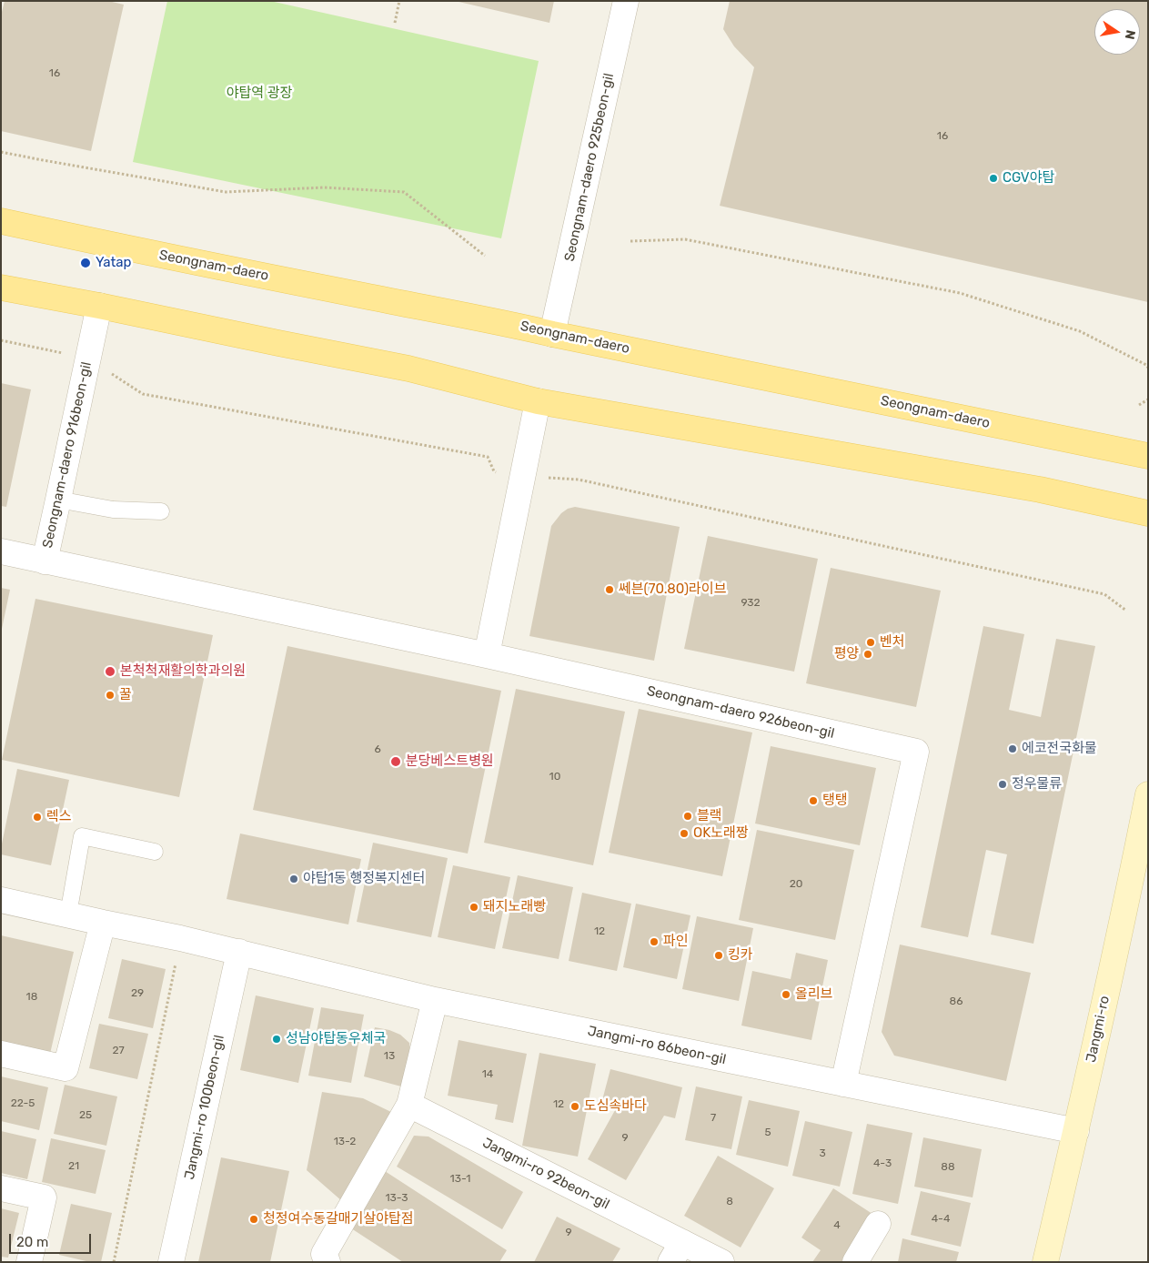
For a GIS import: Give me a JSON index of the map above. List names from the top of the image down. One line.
{"streets":{"main road":["Seongnam-daero"],"street":["Seongnam-daero 925beon-gil","Seongnam-daero 916beon-gil","Seongnam-daero 926beon-gil","Jangmi-ro","Jangmi-ro 86beon-gil","Jangmi-ro 100beon-gil","Jangmi-ro 92beon-gil"]},"crossings":[["Seongnam-daero 925beon-gil","Seongnam-daero"],["Seongnam-daero 926beon-gil","Jangmi-ro 86beon-gil"],["Jangmi-ro","Jangmi-ro 86beon-gil"],["Jangmi-ro 86beon-gil","Jangmi-ro 100beon-gil"]],"parks":["야탑역 광장"],"places":["CGV야탑","Yatap","쎄븐(70.80)라이브","벤처","평양","본척척재활의학과의원","꿀","에코전국화물","분당베스트병원","정우물류","탱탱","블랙","렉스","OK노래짱","야탑1동 행정복지센터","돼지노래빵","파인","킹카","올리브","성남야탑동우체국","도심속바다","청정여수동갈매기살야탑점"],"house_numbers":["16","16","932","6","10","20","12","29","18","86","27","13","14","22-5","12","25","7","5","9","13-2","3","4-3","21","88","13-1","13-3","8","4-4","4","9"],"scale_bar":"20 m","north":"right"}
